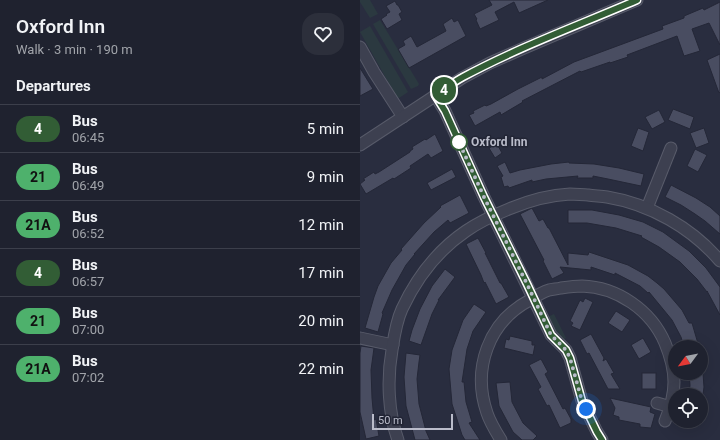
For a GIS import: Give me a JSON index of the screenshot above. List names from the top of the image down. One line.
{"places":["Oxford Inn"],"lines":["bus line 4"],"scale_bar":"50 m","north":"bottom left","page":{"heading":[["Oxford Inn","Walk · 3 min · 190 m"],"Departures"],"on_map":"4","list":[{"mark":"4","name":"Bus","note":"06:45","value":"5 min"},{"mark":"21","name":"Bus","note":"06:49","value":"9 min"},{"mark":"21A","name":"Bus","note":"06:52","value":"12 min"},{"mark":"4","name":"Bus","note":"06:57","value":"17 min"},{"mark":"21","name":"Bus","note":"07:00","value":"20 min"},{"mark":"21A","name":"Bus","note":"07:02","value":"22 min"}],"scale":"50 m"}}
